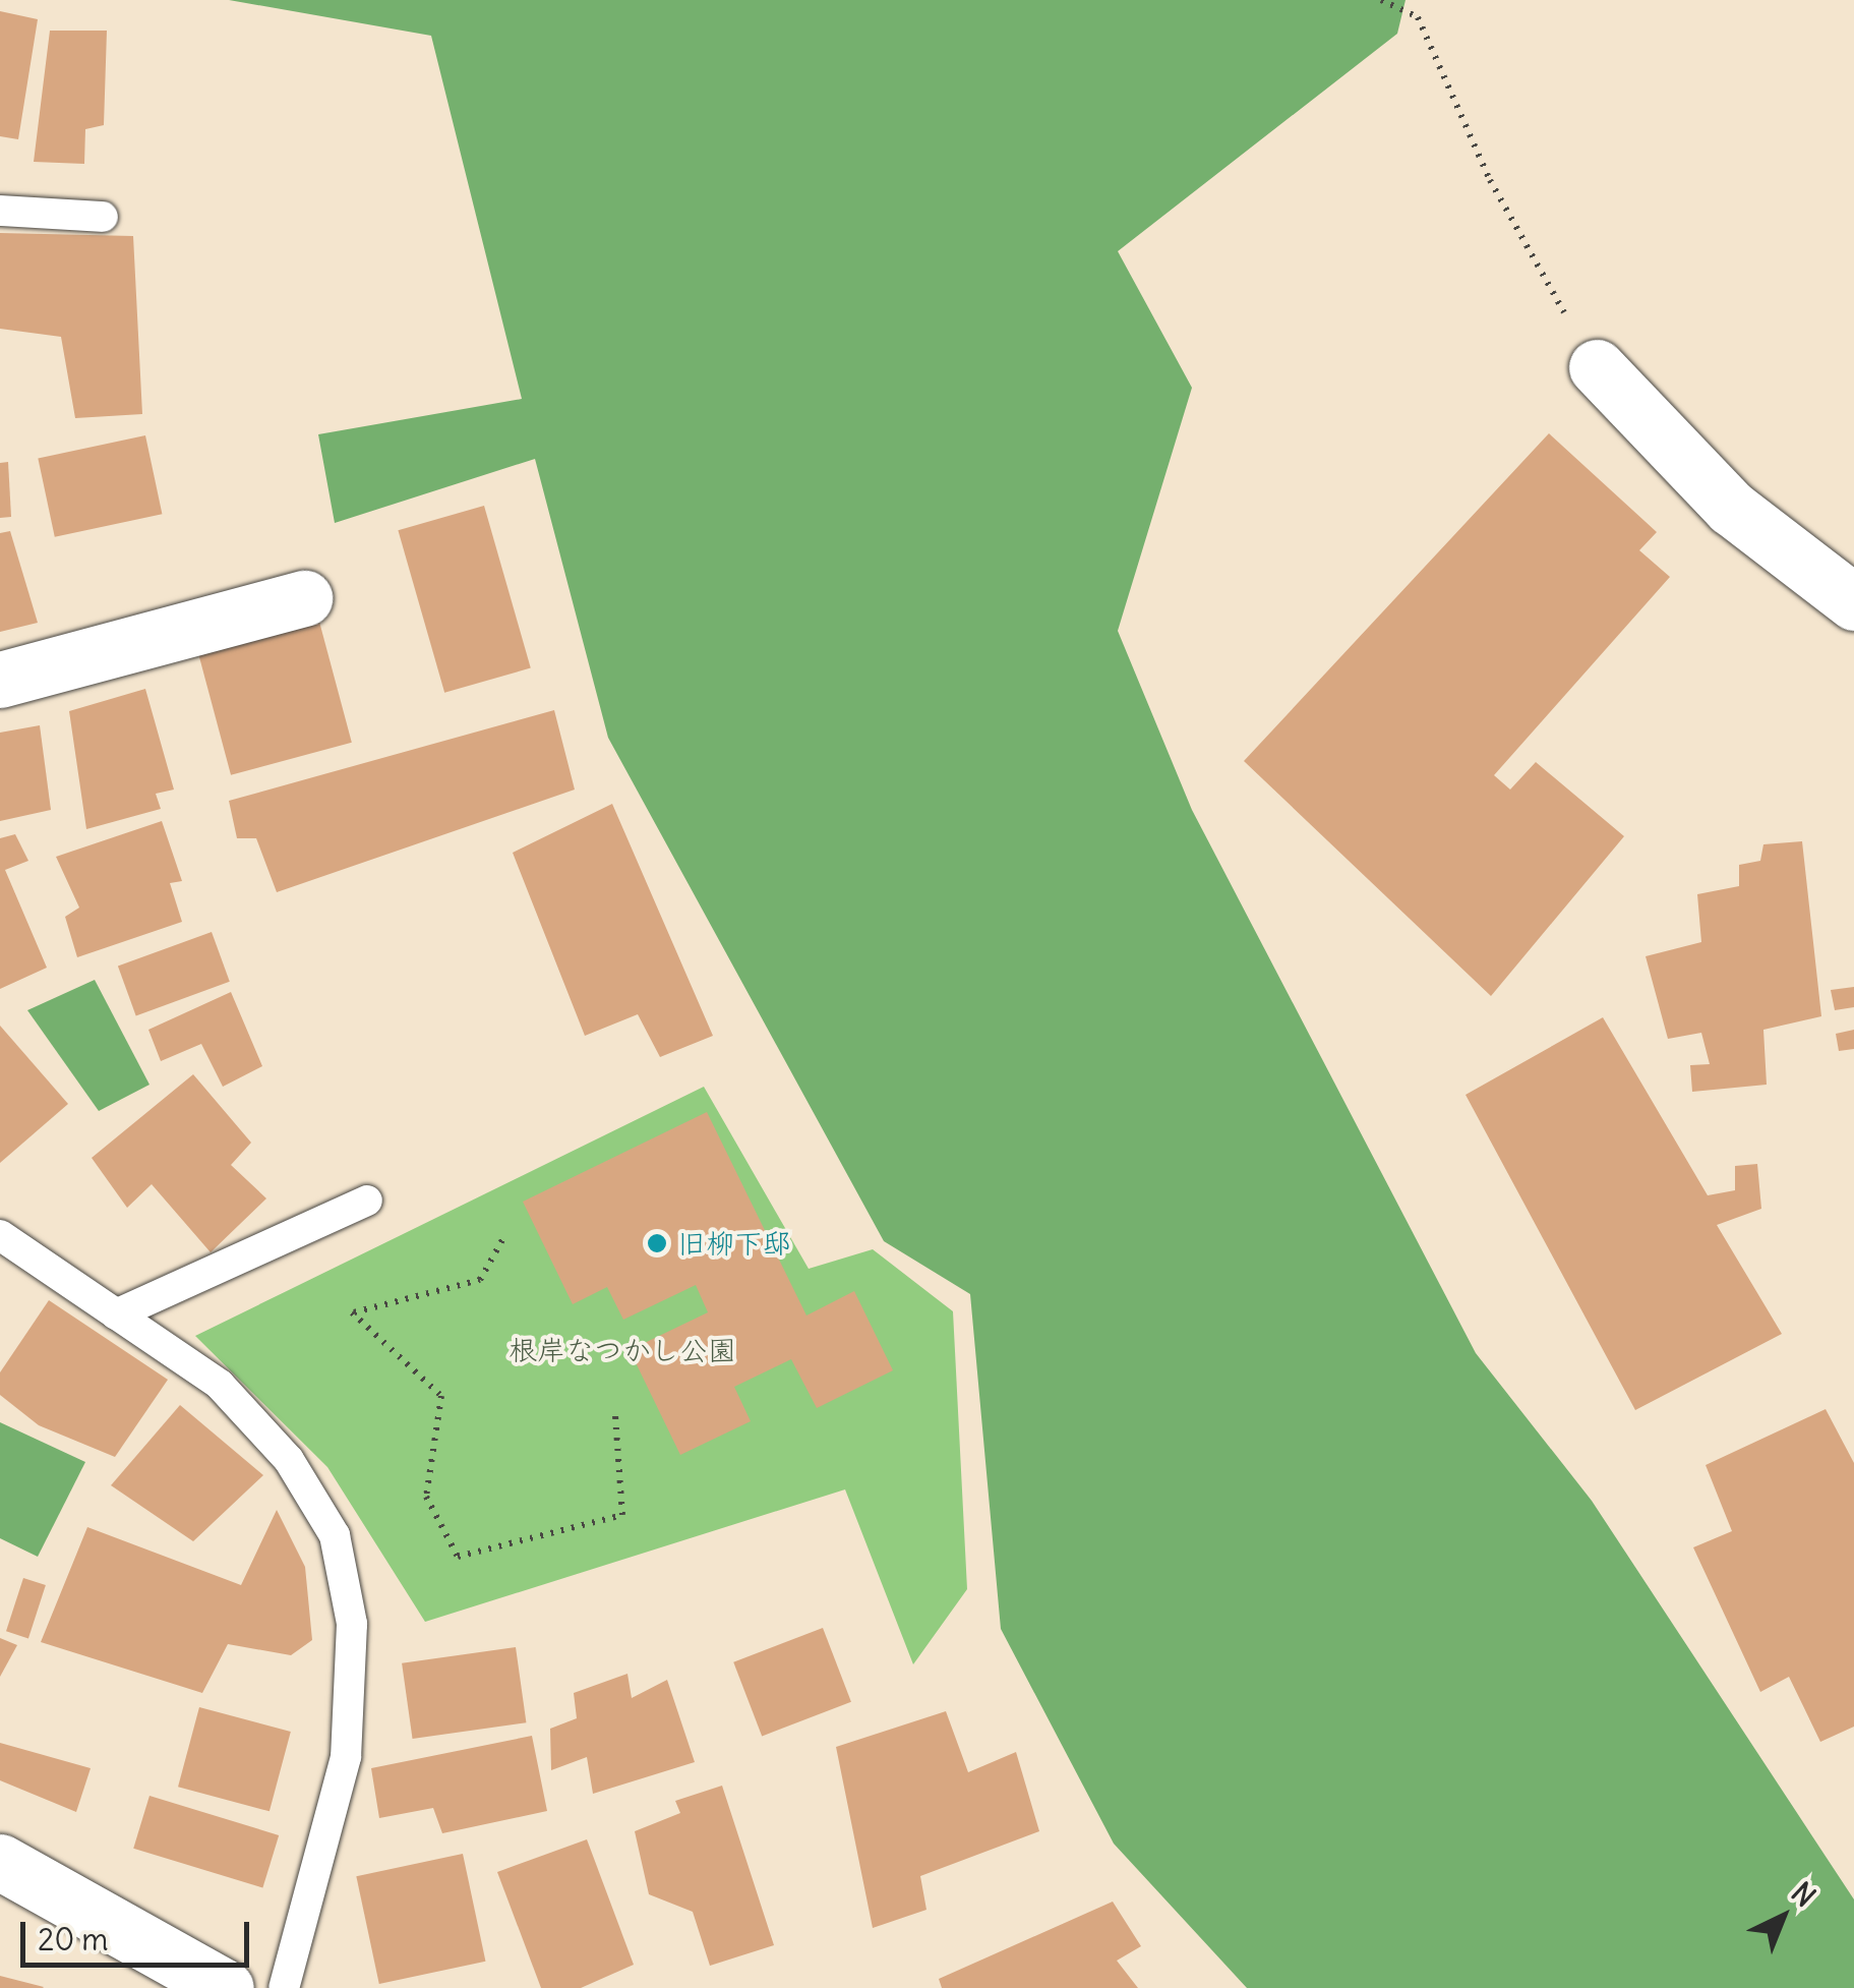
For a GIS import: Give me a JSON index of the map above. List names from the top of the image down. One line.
{"parks":["根岸なつかし公園"],"places":["旧柳下邸"],"scale_bar":"20 m","north":"top right"}
